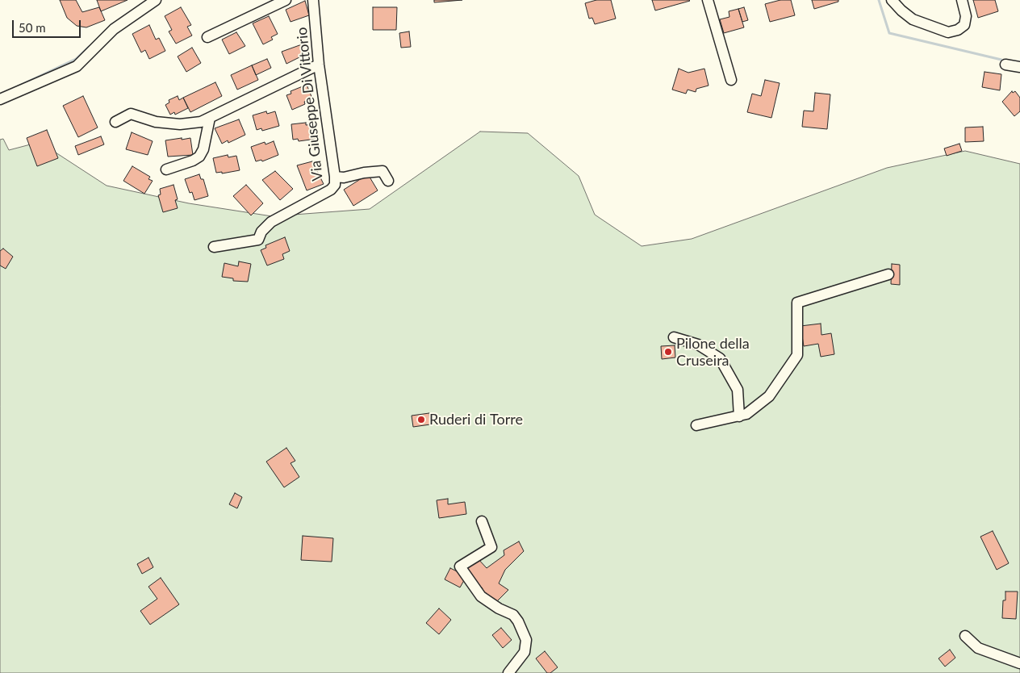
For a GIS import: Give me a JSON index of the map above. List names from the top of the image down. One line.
{"streets":{"street":["Via Giuseppe Di Vittorio"]},"places":["Pilone della Cruseira","Ruderi di Torre"],"scale_bar":"50 m"}
